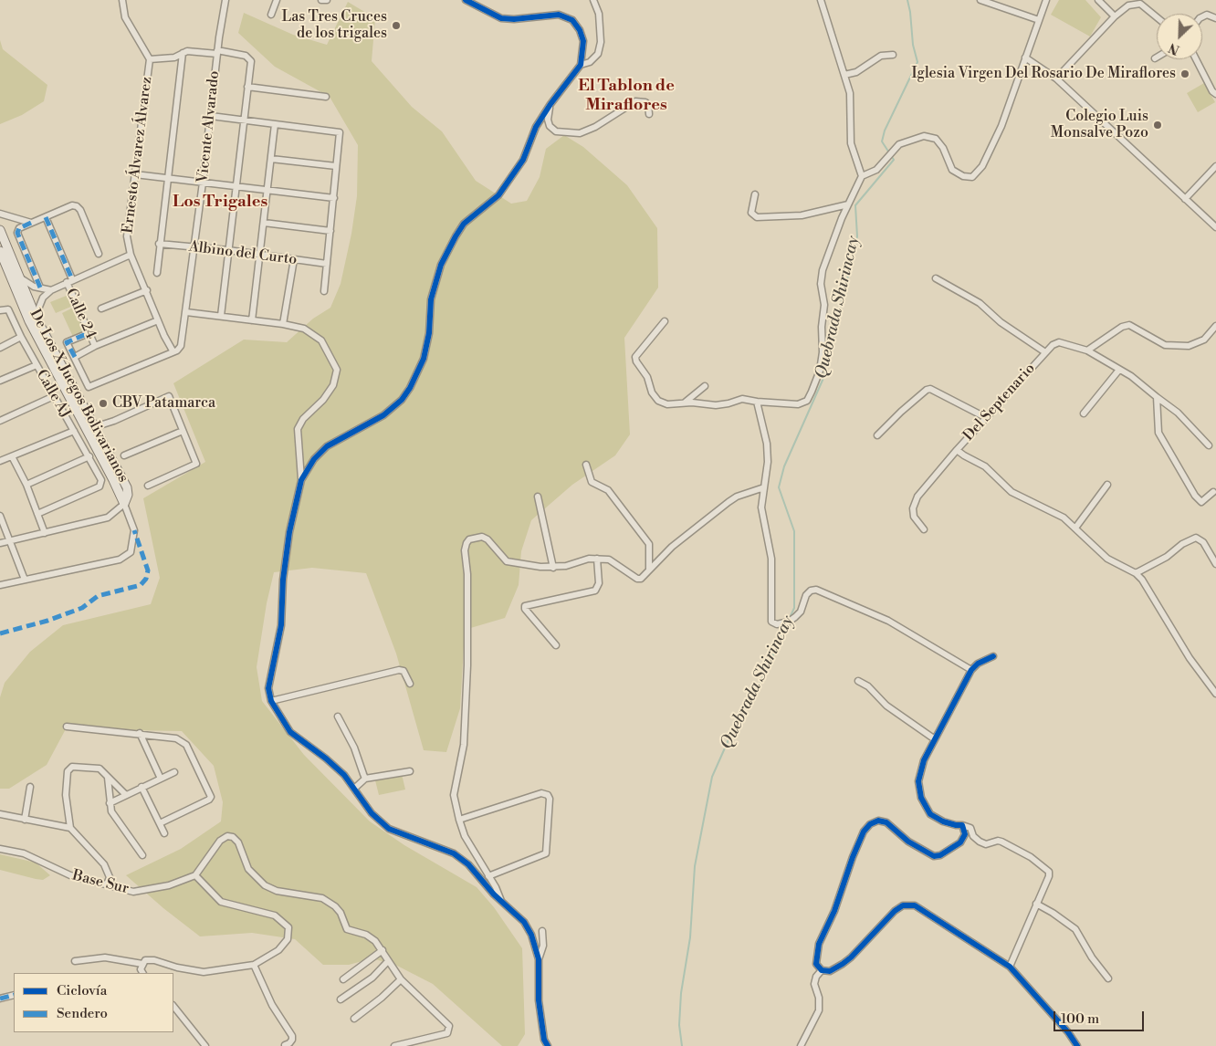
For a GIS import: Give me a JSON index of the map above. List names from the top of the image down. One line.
{"streets":{"street":["Vicente Alvarado","Ernesto Álvarez Álvarez","Albino del Curto","Calle 24","Calle AJ","De Los X Juegos Bolivarianos","Del Septenario","Base Sur"]},"crossings":[["Vicente Alvarado","Ernesto Álvarez Álvarez"],["Vicente Alvarado","Albino del Curto"]],"districts":["El Tablon de Miraflores","Los Trigales"],"water":["Quebrada Shirincay"],"places":["Las Tres Cruces de los trigales","Iglesia Virgen Del Rosario De Miraflores","Colegio Luis Monsalve Pozo","CBV Patamarca"],"legend":["Ciclovía","Sendero"],"scale_bar":"100 m","north":"bottom left"}
